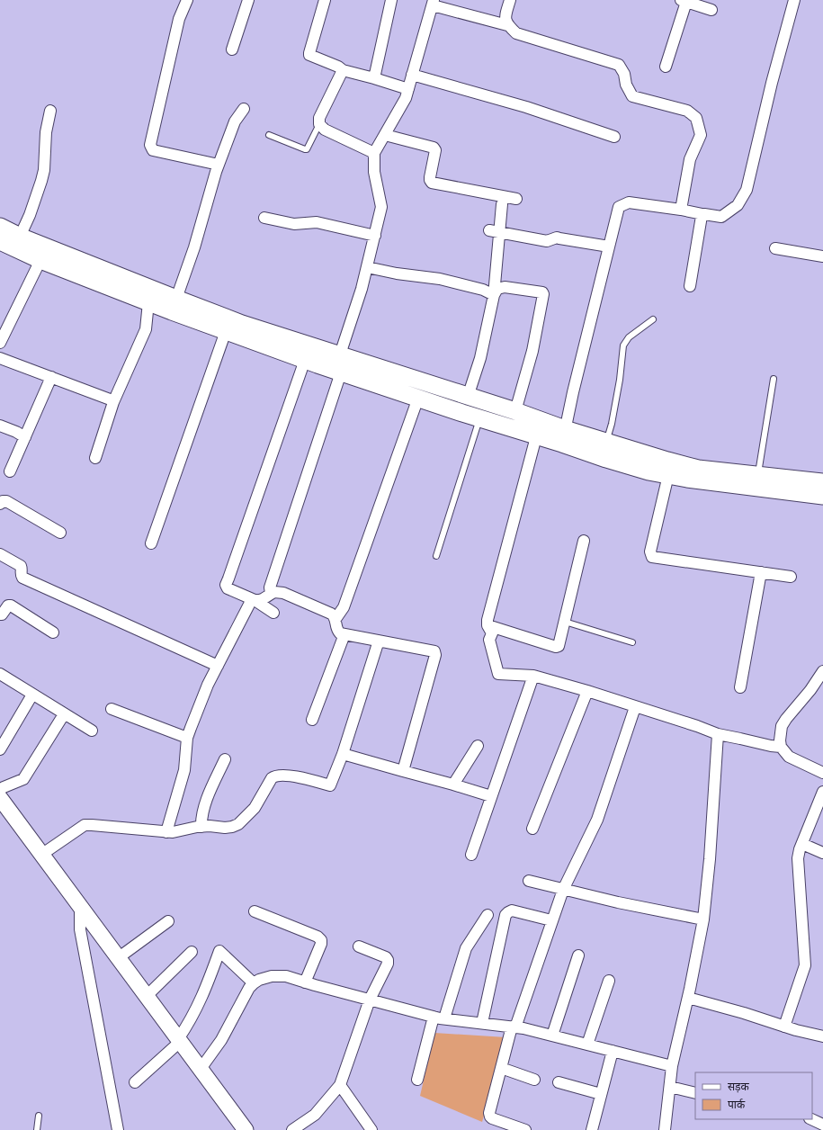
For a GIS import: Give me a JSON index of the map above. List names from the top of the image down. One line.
{"legend":["सड़क","पार्क"]}
